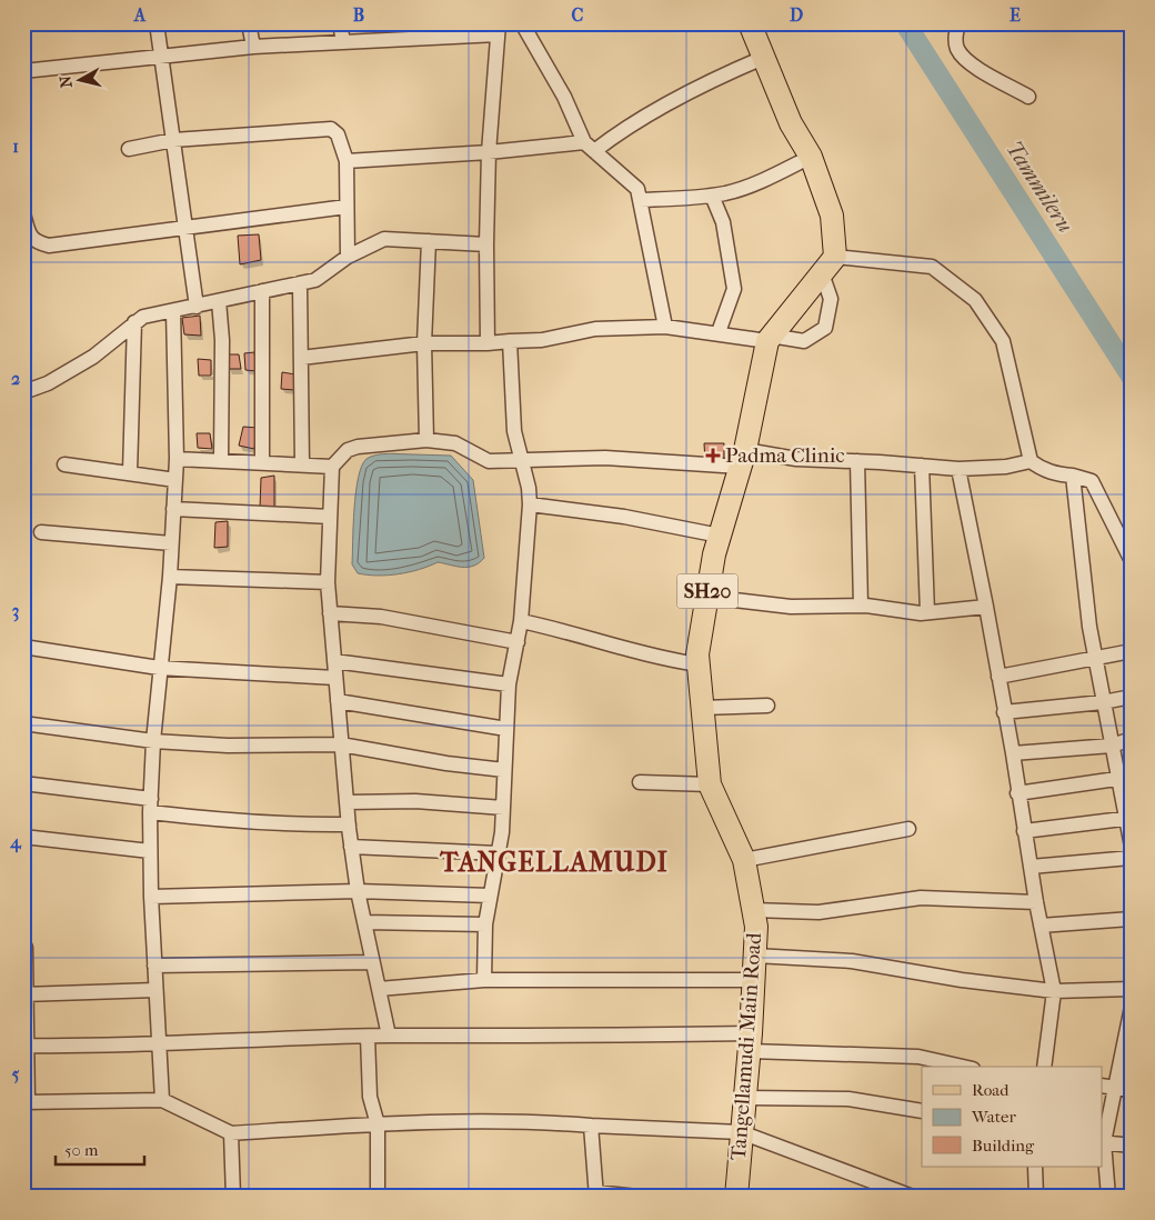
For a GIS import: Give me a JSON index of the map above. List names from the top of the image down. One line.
{"streets":{"main road":["SH20","Tangellamudi Main Road"]},"districts":["TANGELLAMUDI"],"water":["Tammileru"],"places":{"health":["Padma Clinic"]},"legend":["Road","Water","Building"],"scale_bar":"50 m","north":"left","grid":{"columns":["A","B","C","D","E"],"rows":["1","2","3","4","5"]}}
